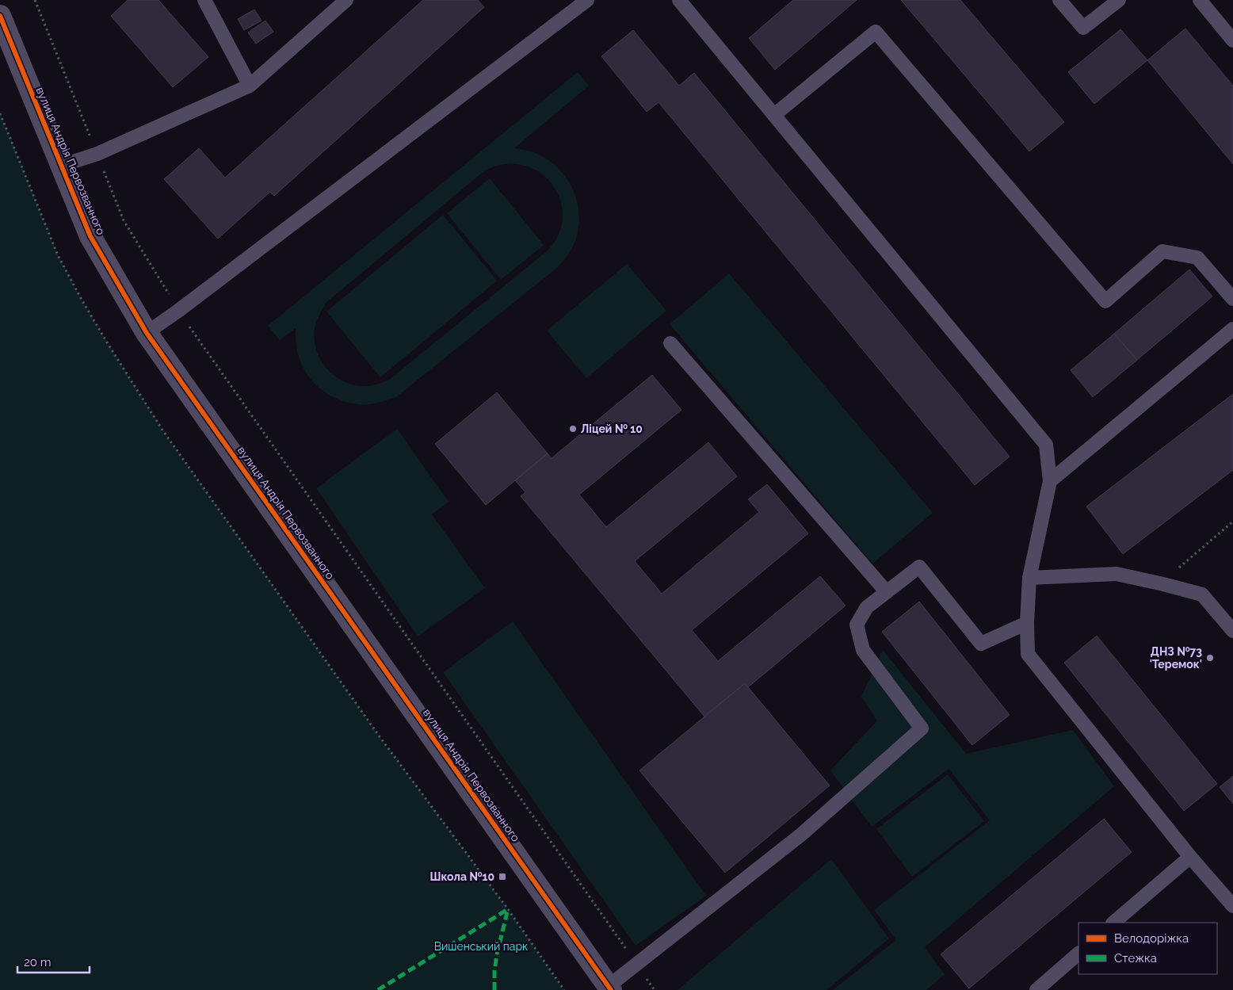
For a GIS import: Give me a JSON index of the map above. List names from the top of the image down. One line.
{"streets":{"street":["вулиця Андрія Первозванного"]},"parks":["Вишенський парк"],"places":{"other":["Ліцей № 10","ДНЗ №73 'Теремок'"],"transit":["Школа №10"]},"legend":["Велодоріжка","Стежка"],"scale_bar":"20 m"}
